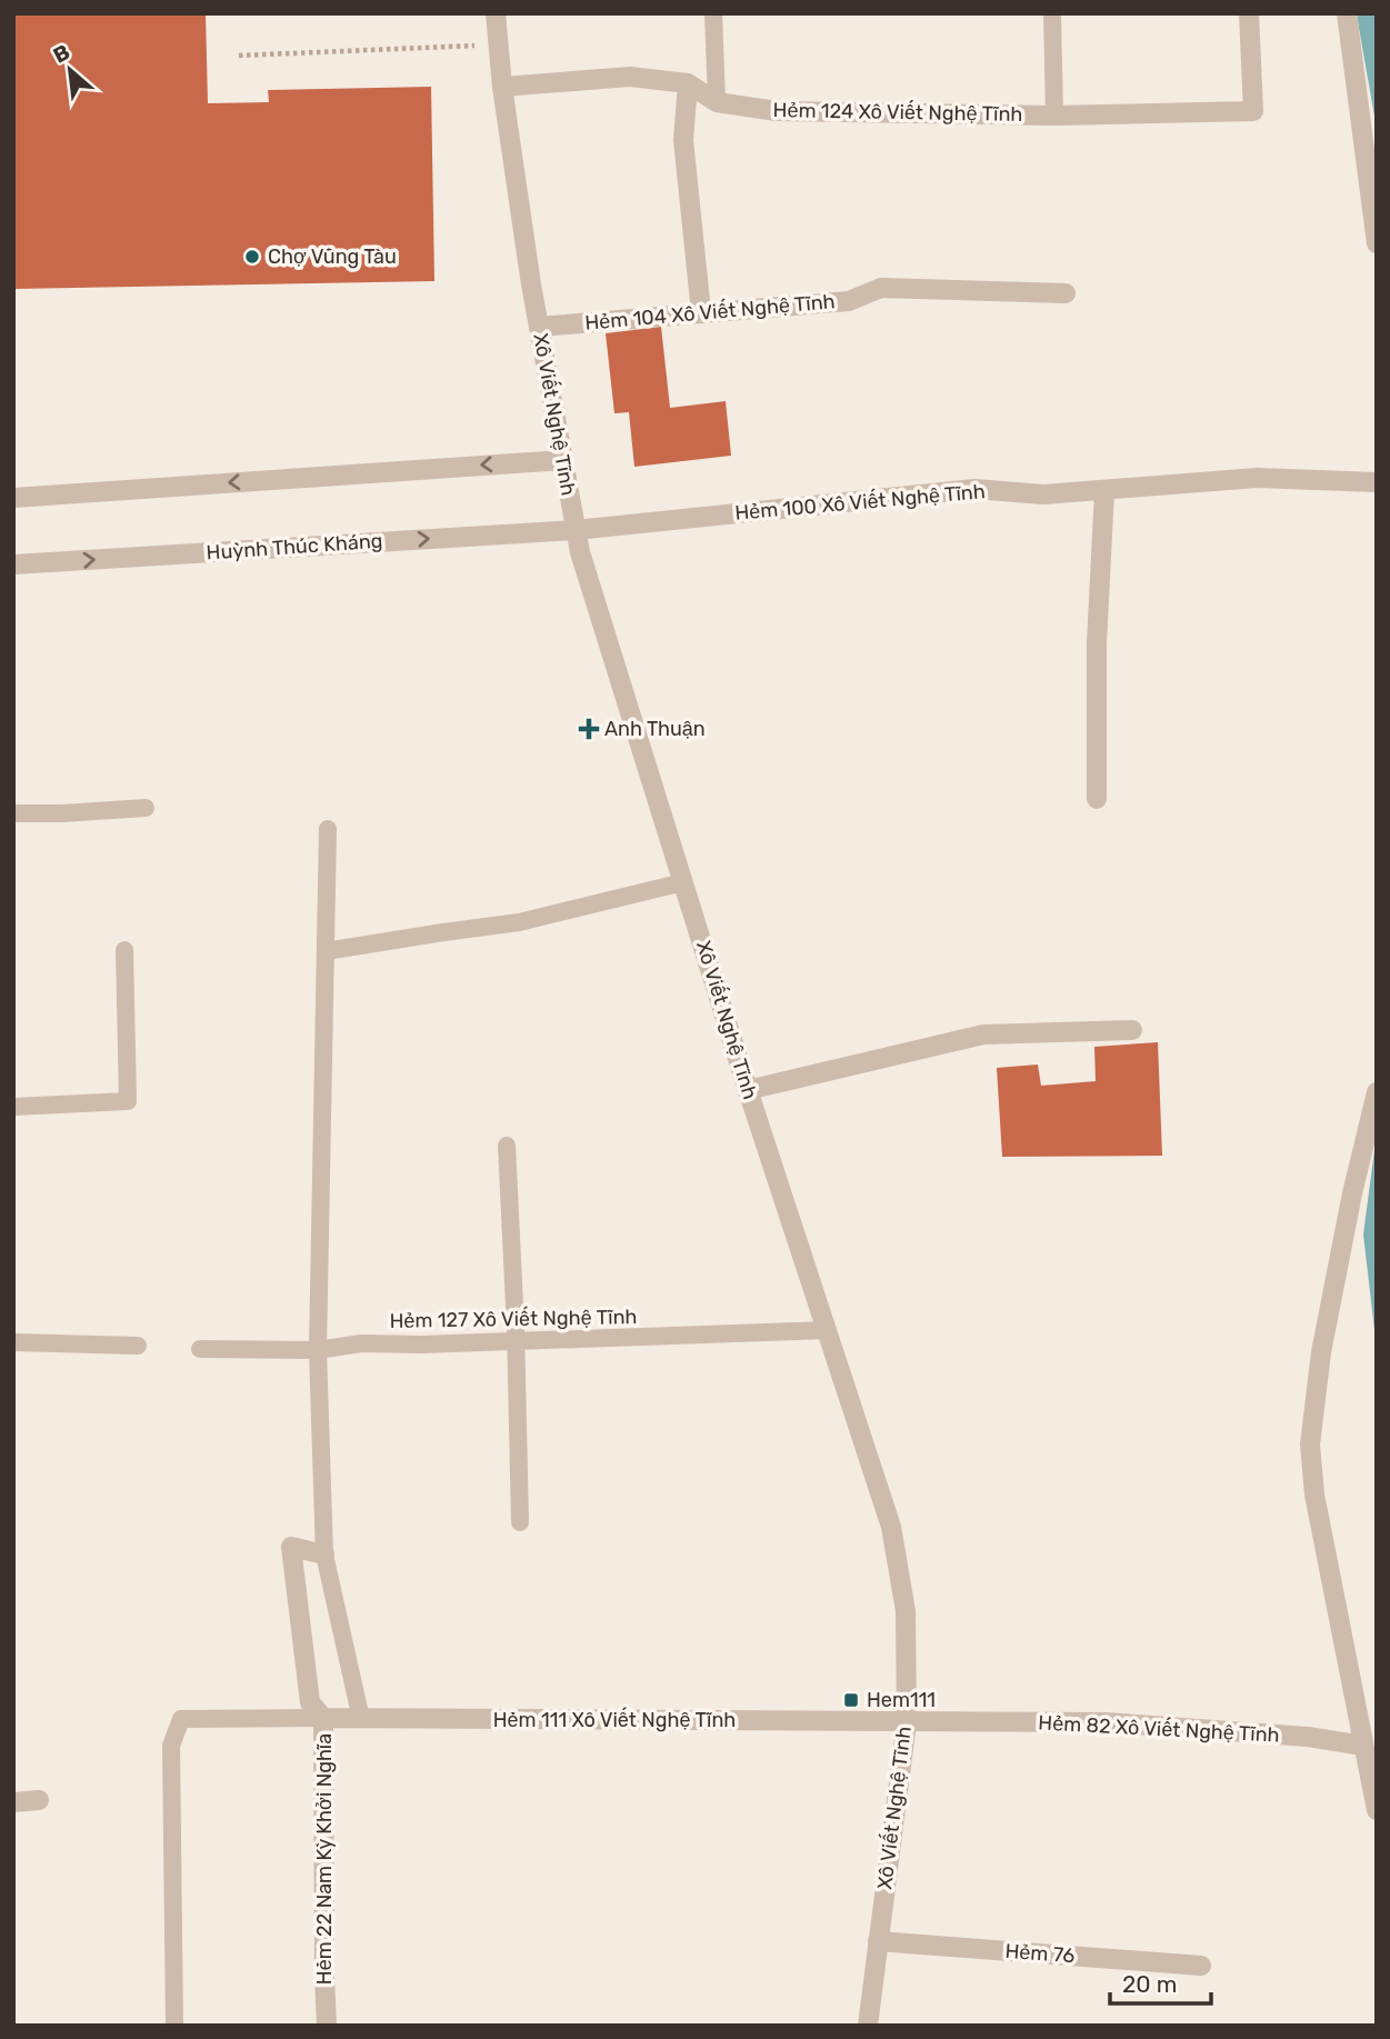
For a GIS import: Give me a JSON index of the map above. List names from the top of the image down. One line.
{"streets":{"street":["Hẻm 124 Xô Viết Nghệ Tĩnh","Hẻm 104 Xô Viết Nghệ Tĩnh","Xô Viết Nghệ Tĩnh","Hẻm 100 Xô Viết Nghệ Tĩnh","Huỳnh Thúc Kháng","Hẻm 111 Xô Viết Nghệ Tĩnh","Hẻm 82 Xô Viết Nghệ Tĩnh","Hẻm 22 Nam Kỳ Khởi Nghĩa","Hẻm 76"],"lane":["Hẻm 127 Xô Viết Nghệ Tĩnh"]},"crossings":[["Hẻm 124 Xô Viết Nghệ Tĩnh","Xô Viết Nghệ Tĩnh"],["Hẻm 104 Xô Viết Nghệ Tĩnh","Xô Viết Nghệ Tĩnh"],["Xô Viết Nghệ Tĩnh","Hẻm 100 Xô Viết Nghệ Tĩnh"],["Xô Viết Nghệ Tĩnh","Huỳnh Thúc Kháng"],["Xô Viết Nghệ Tĩnh","Hẻm 127 Xô Viết Nghệ Tĩnh"],["Xô Viết Nghệ Tĩnh","Hẻm 111 Xô Viết Nghệ Tĩnh"],["Xô Viết Nghệ Tĩnh","Hẻm 82 Xô Viết Nghệ Tĩnh"],["Xô Viết Nghệ Tĩnh","Hẻm 76"],["Hẻm 100 Xô Viết Nghệ Tĩnh","Huỳnh Thúc Kháng"],["Hẻm 111 Xô Viết Nghệ Tĩnh","Hẻm 82 Xô Viết Nghệ Tĩnh"],["Hẻm 111 Xô Viết Nghệ Tĩnh","Hẻm 22 Nam Kỳ Khởi Nghĩa"]],"places":{"other":["Chợ Vũng Tàu"],"health":["Anh Thuận"],"transit":["Hem111"]},"scale_bar":"20 m","north":"top left"}
